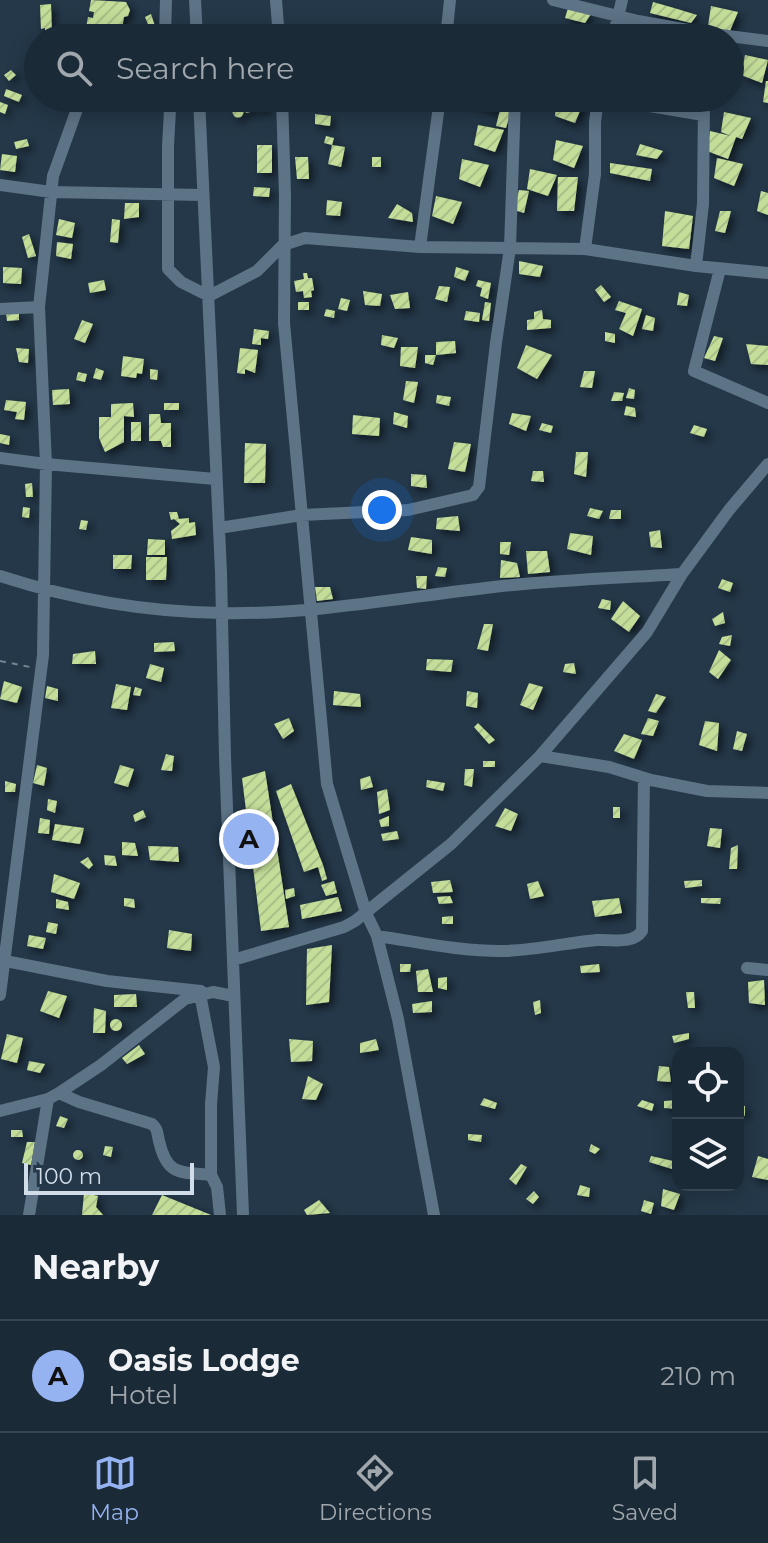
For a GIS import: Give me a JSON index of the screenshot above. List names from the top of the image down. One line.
{"scale_bar":"100 m","page":{"search":"Search here","pins":"A","scale":"100 m","heading":"Nearby","list":[{"mark":"A","name":"Oasis Lodge","note":"Hotel","value":"210 m"}],"nav":["Map","Directions","Saved"]}}
